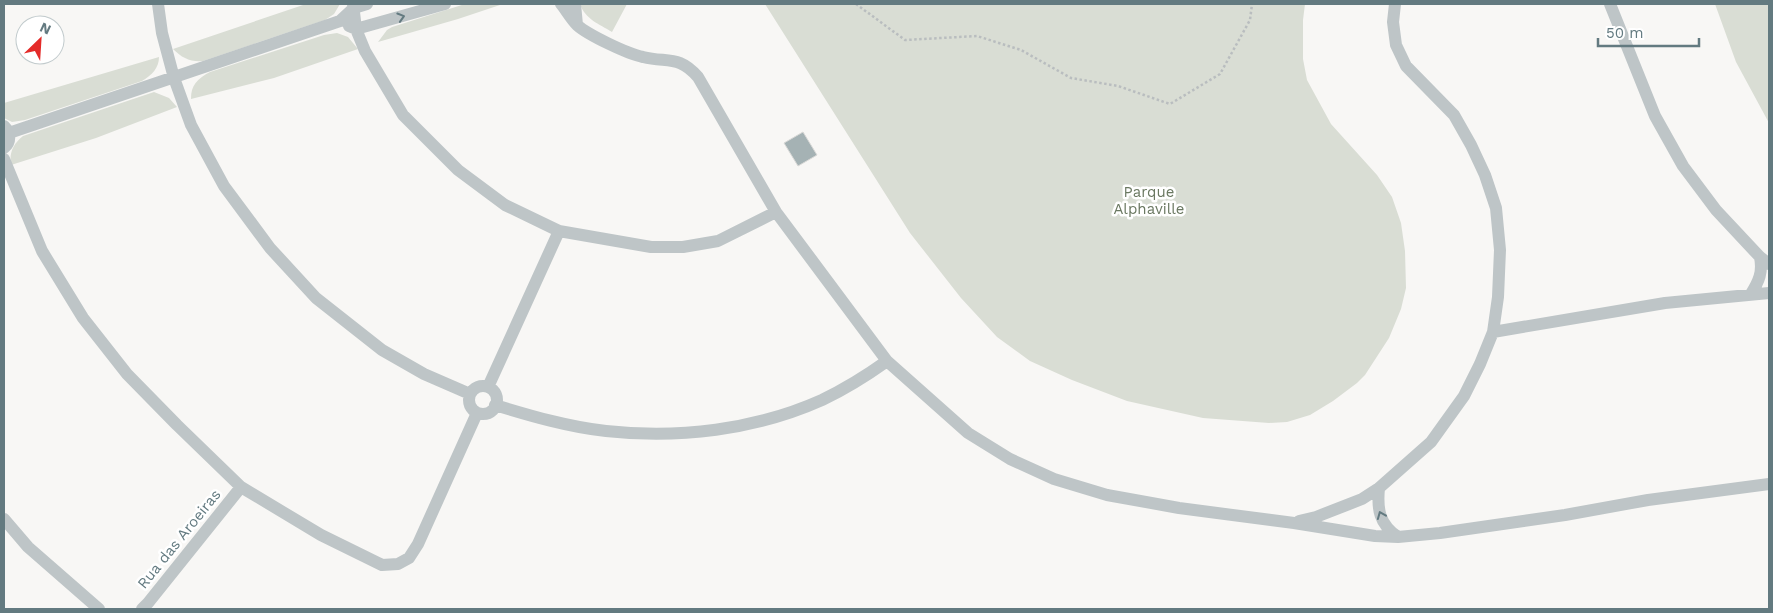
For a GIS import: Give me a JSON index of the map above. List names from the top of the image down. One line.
{"streets":{"street":["Rua das Aroeiras"]},"parks":["Parque Alphaville"],"scale_bar":"50 m","north":"top right"}
